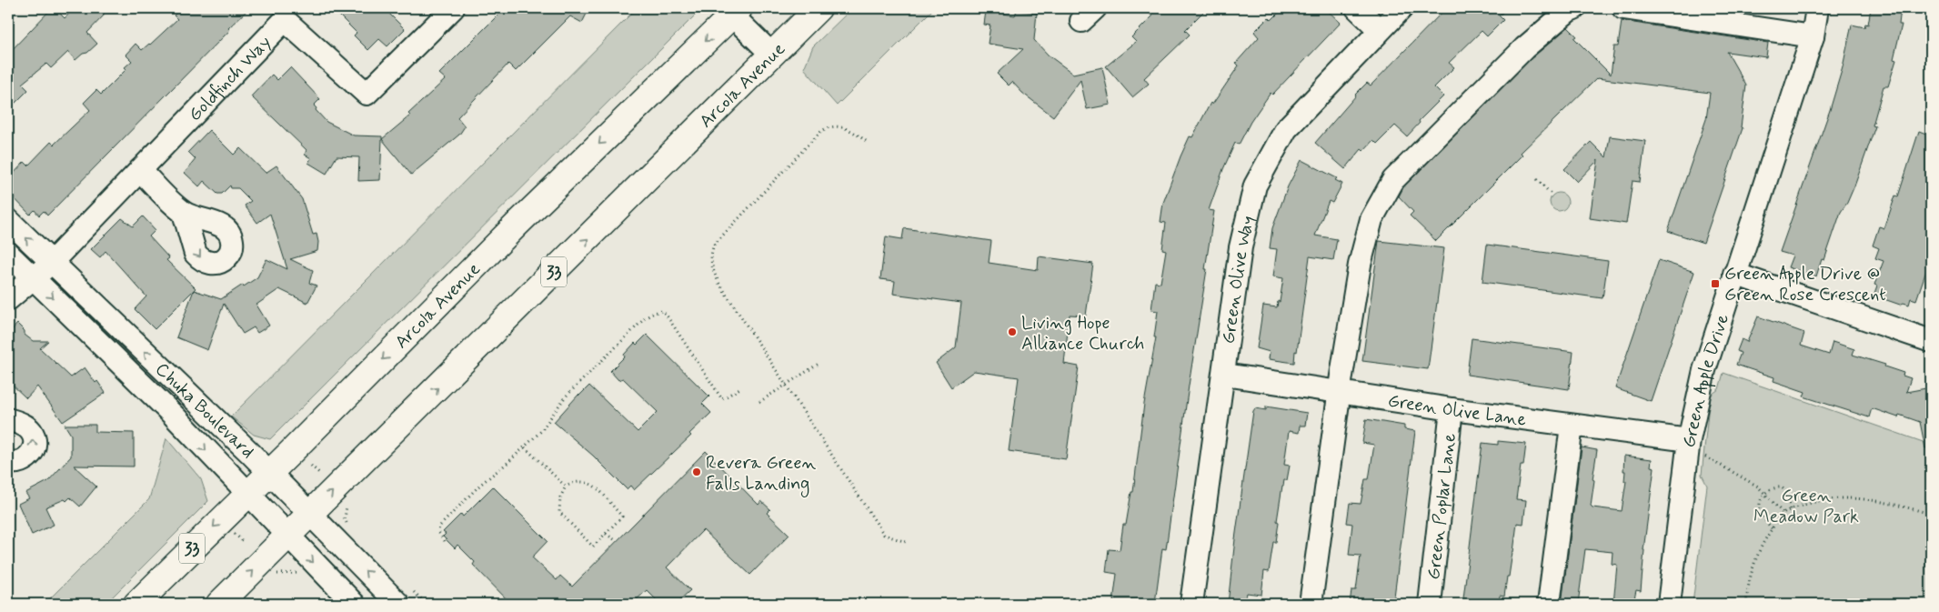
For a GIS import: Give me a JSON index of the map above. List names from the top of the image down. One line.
{"streets":{"main road":["Arcola Avenue","33"],"street":["Goldfinch Way","Green Olive Way","Green Apple Drive","Green Olive Lane","Chuka Boulevard","Green Poplar Lane"]},"crossings":[["Goldfinch Way","Chuka Boulevard"],["Arcola Avenue","Chuka Boulevard"],["Green Olive Way","Green Olive Lane"],["Green Apple Drive","Green Olive Lane"],["Green Olive Lane","Green Poplar Lane"]],"parks":["Green Meadow Park"],"places":{"transit":["Green Apple Drive @ Green Rose Crescent"],"other":["Living Hope Alliance Church","Revera Green Falls Landing"]}}
